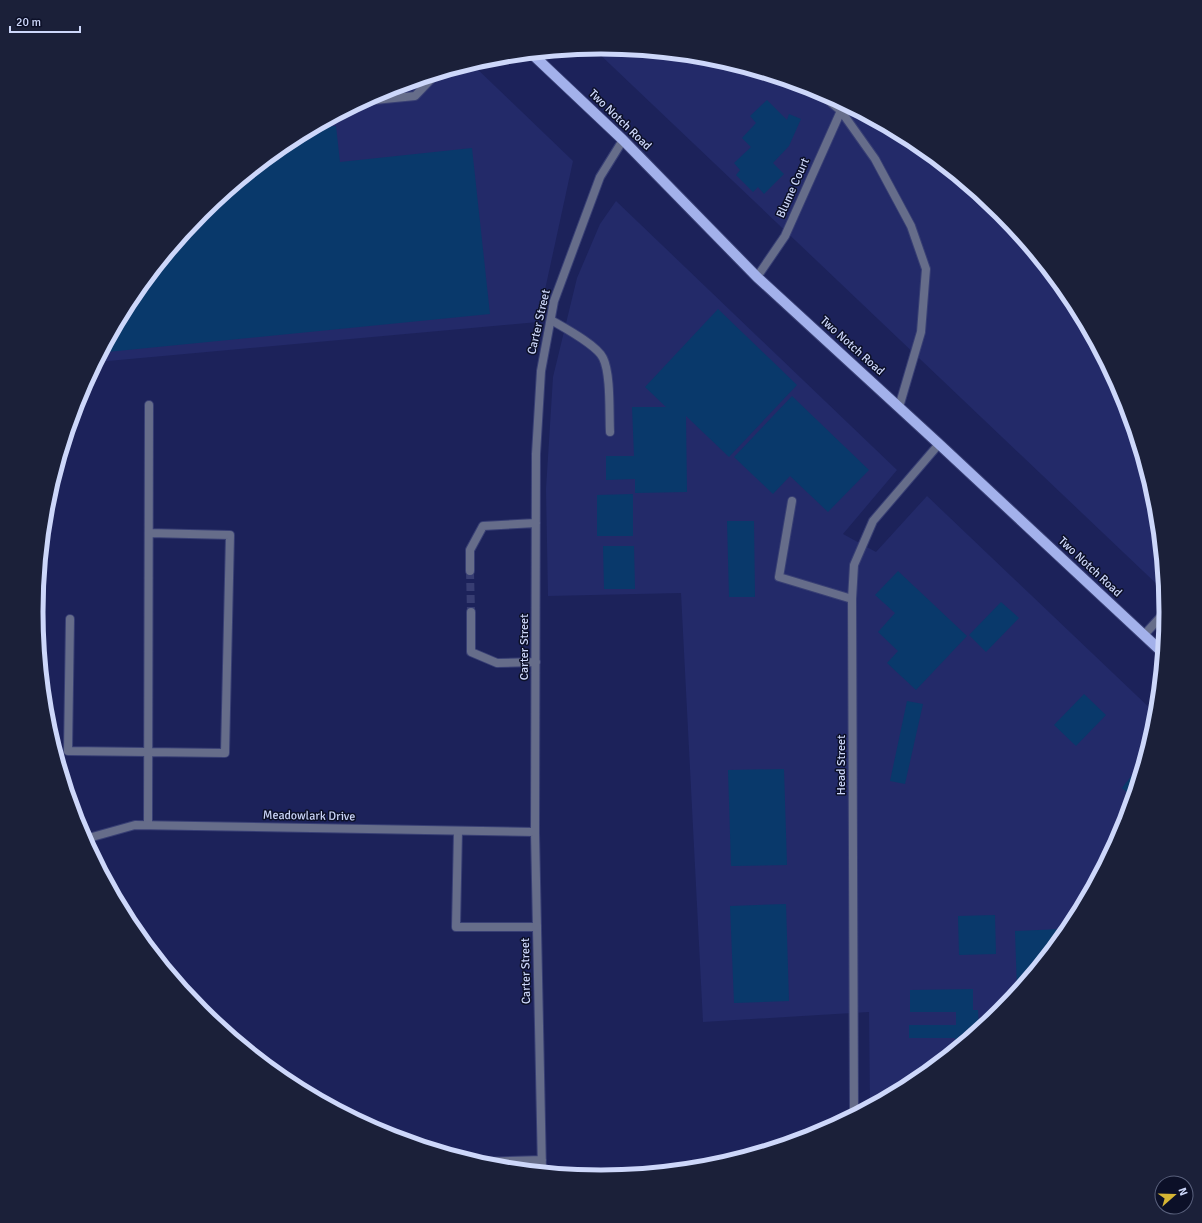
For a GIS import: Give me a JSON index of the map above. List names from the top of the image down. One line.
{"streets":{"main road":["Two Notch Road"],"street":["Blume Court","Carter Street","Head Street","Meadowlark Drive"]},"crossings":[["Two Notch Road","Blume Court"],["Two Notch Road","Carter Street"],["Two Notch Road","Head Street"],["Carter Street","Meadowlark Drive"]],"scale_bar":"20 m","north":"right"}
